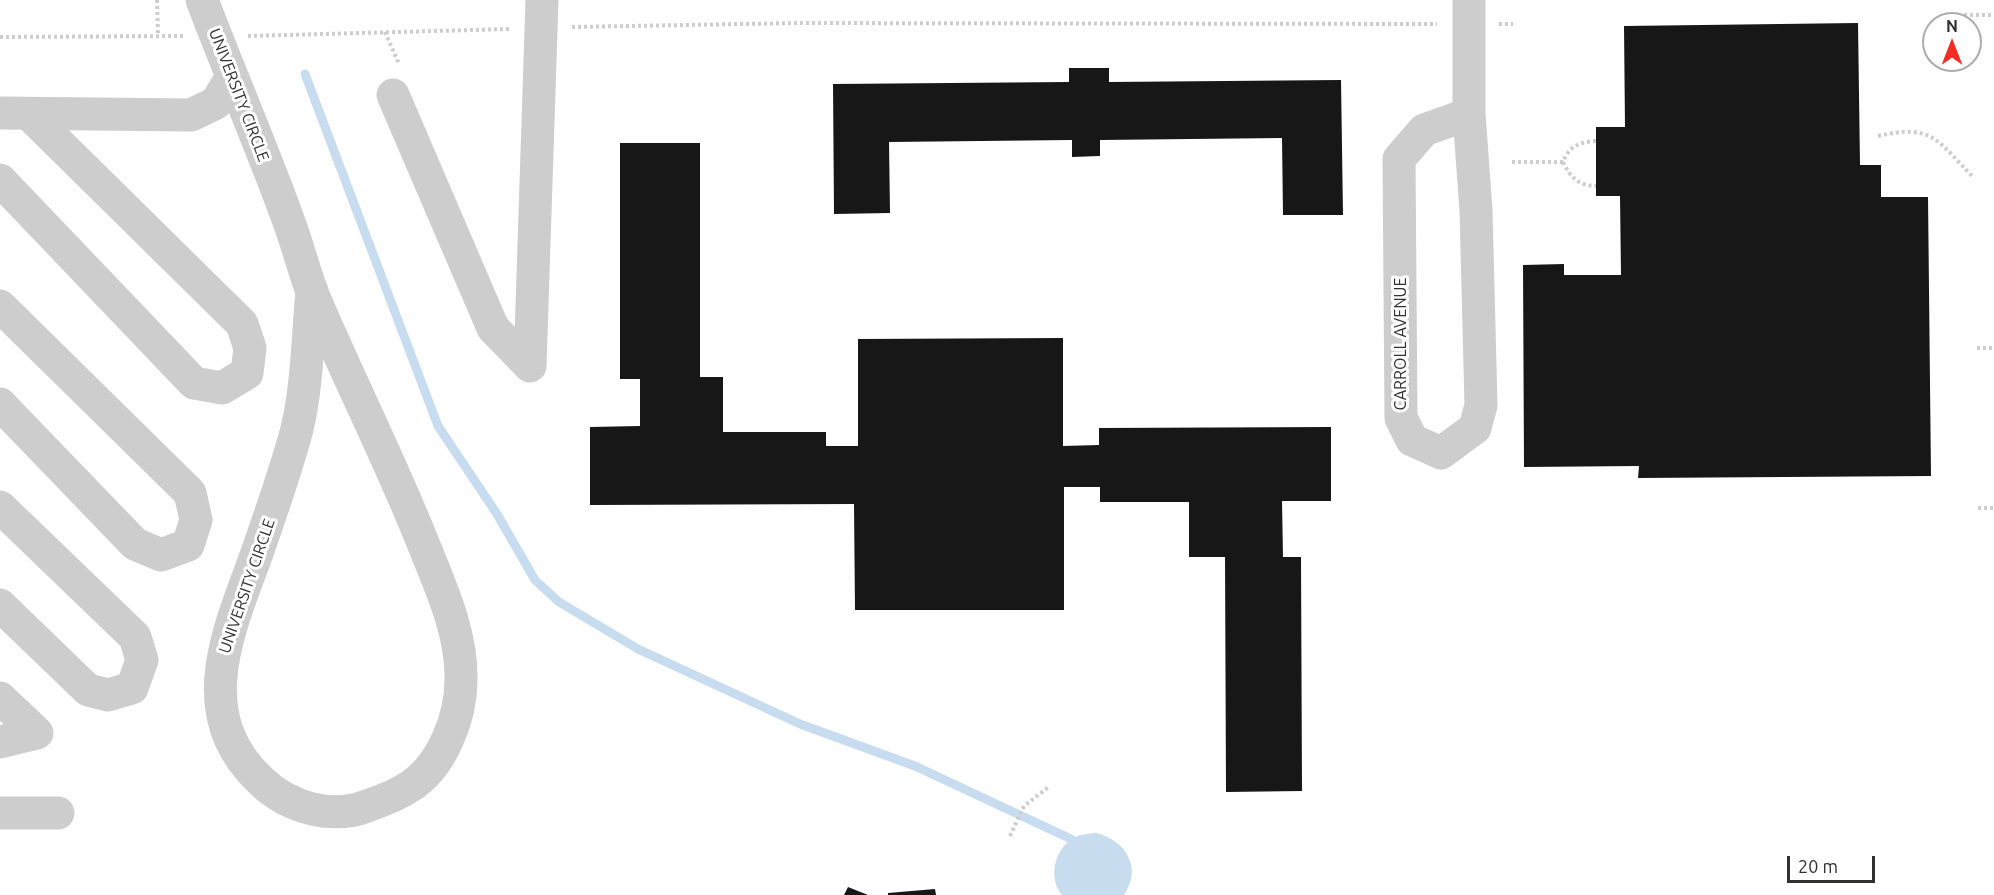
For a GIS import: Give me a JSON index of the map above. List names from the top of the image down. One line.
{"streets":{"street":["UNIVERSITY CIRCLE","CARROLL AVENUE"]},"scale_bar":"20 m","north":"top"}
